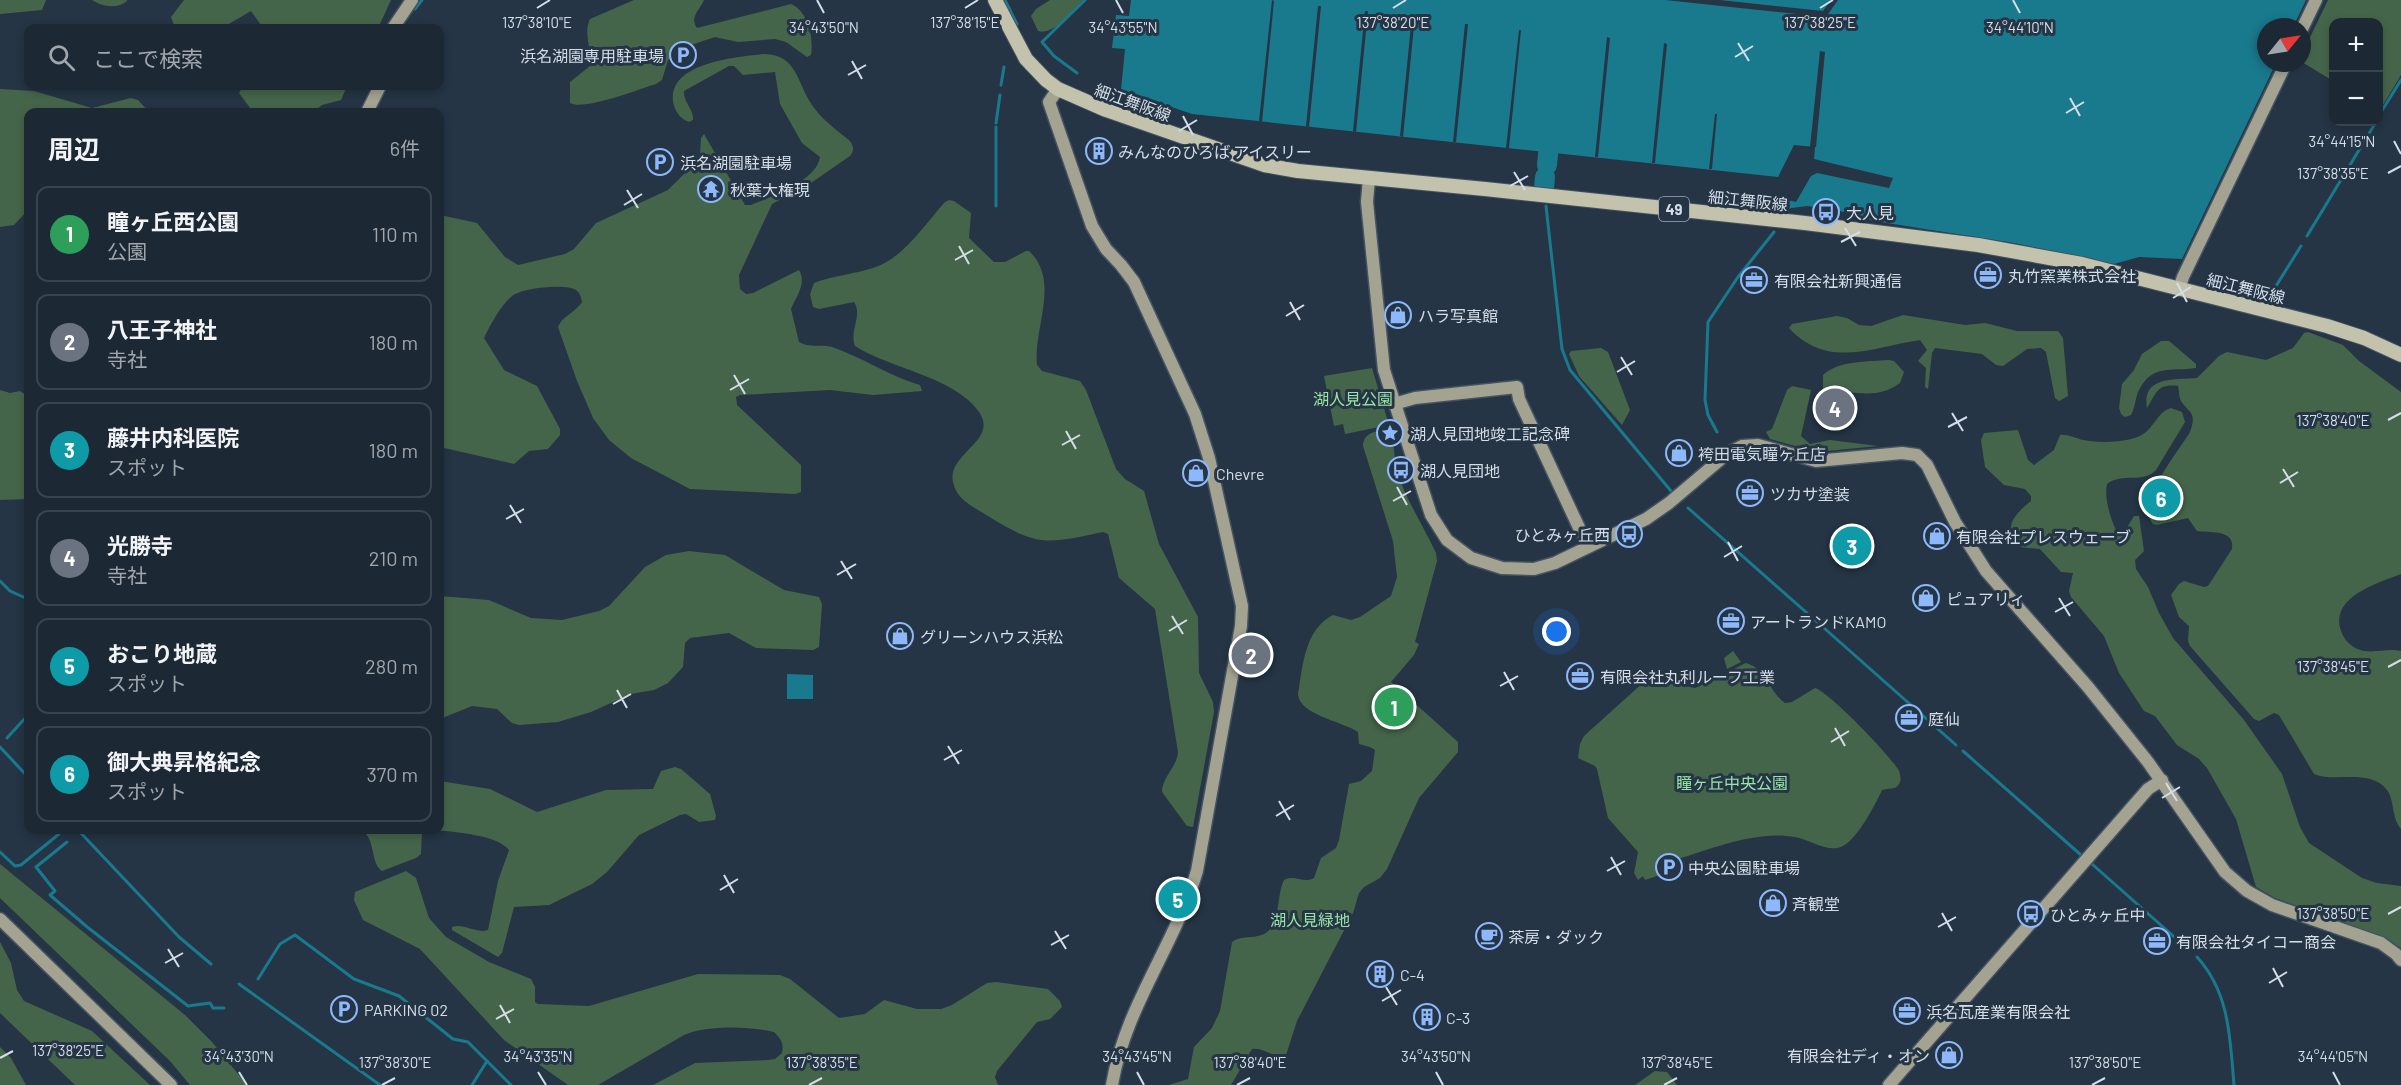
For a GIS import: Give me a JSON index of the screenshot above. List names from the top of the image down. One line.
{"streets":{"main road":["細江舞阪線","49"]},"parks":["湖人見公園","瞳ヶ丘中央公園","湖人見緑地"],"places":{"parking":["浜名湖園専用駐車場","浜名湖園駐車場","中央公園駐車場","PARKING 02"],"building":["みんなのひろば アイスリー","C-4","C-3"],"temple":["秋葉大権現"],"bus stop":["大人見","湖人見団地","ひとみヶ丘西","ひとみヶ丘中"],"office":["丸竹窯業株式会社","有限会社新興通信","ツカサ塗装","アートランドKAMO","有限会社丸利ルーフ工業","庭仙","有限会社タイコー商会","浜名瓦産業有限会社"],"shop":["ハラ写真館","袴田電気瞳ヶ丘店","Chevre","有限会社プレスウェーブ","ピュアリィ","グリーンハウス浜松","斉観堂","有限会社ディ・オン"],"place":["湖人見団地竣工記念碑"],"cafe":["茶房・ダック"]},"north":"top right","page":{"map_buttons":["+","−"],"search":"ここで検索","heading":["周辺","6件"],"list":[{"mark":"1","name":"瞳ヶ丘西公園","note":"公園","value":"110 m"},{"mark":"2","name":"八王子神社","note":"寺社","value":"180 m"},{"mark":"3","name":"藤井内科医院","note":"スポット","value":"180 m"},{"mark":"4","name":"光勝寺","note":"寺社","value":"210 m"},{"mark":"5","name":"おこり地蔵","note":"スポット","value":"280 m"},{"mark":"6","name":"御大典昇格紀念","note":"スポット","value":"370 m"}],"pins":["4","6","3","2","1","5"]},"coordinates":["137°38'10\"E","137°38'15\"E","137°38'20\"E","137°38'25\"E","34°43'50\"N","34°43'55\"N","34°44'10\"N","34°44'15\"N","137°38'35\"E","137°38'40\"E","137°38'45\"E","137°38'50\"E","34°43'30\"N","34°43'35\"N","34°43'45\"N","34°44'05\"N","137°38'30\"E"]}
